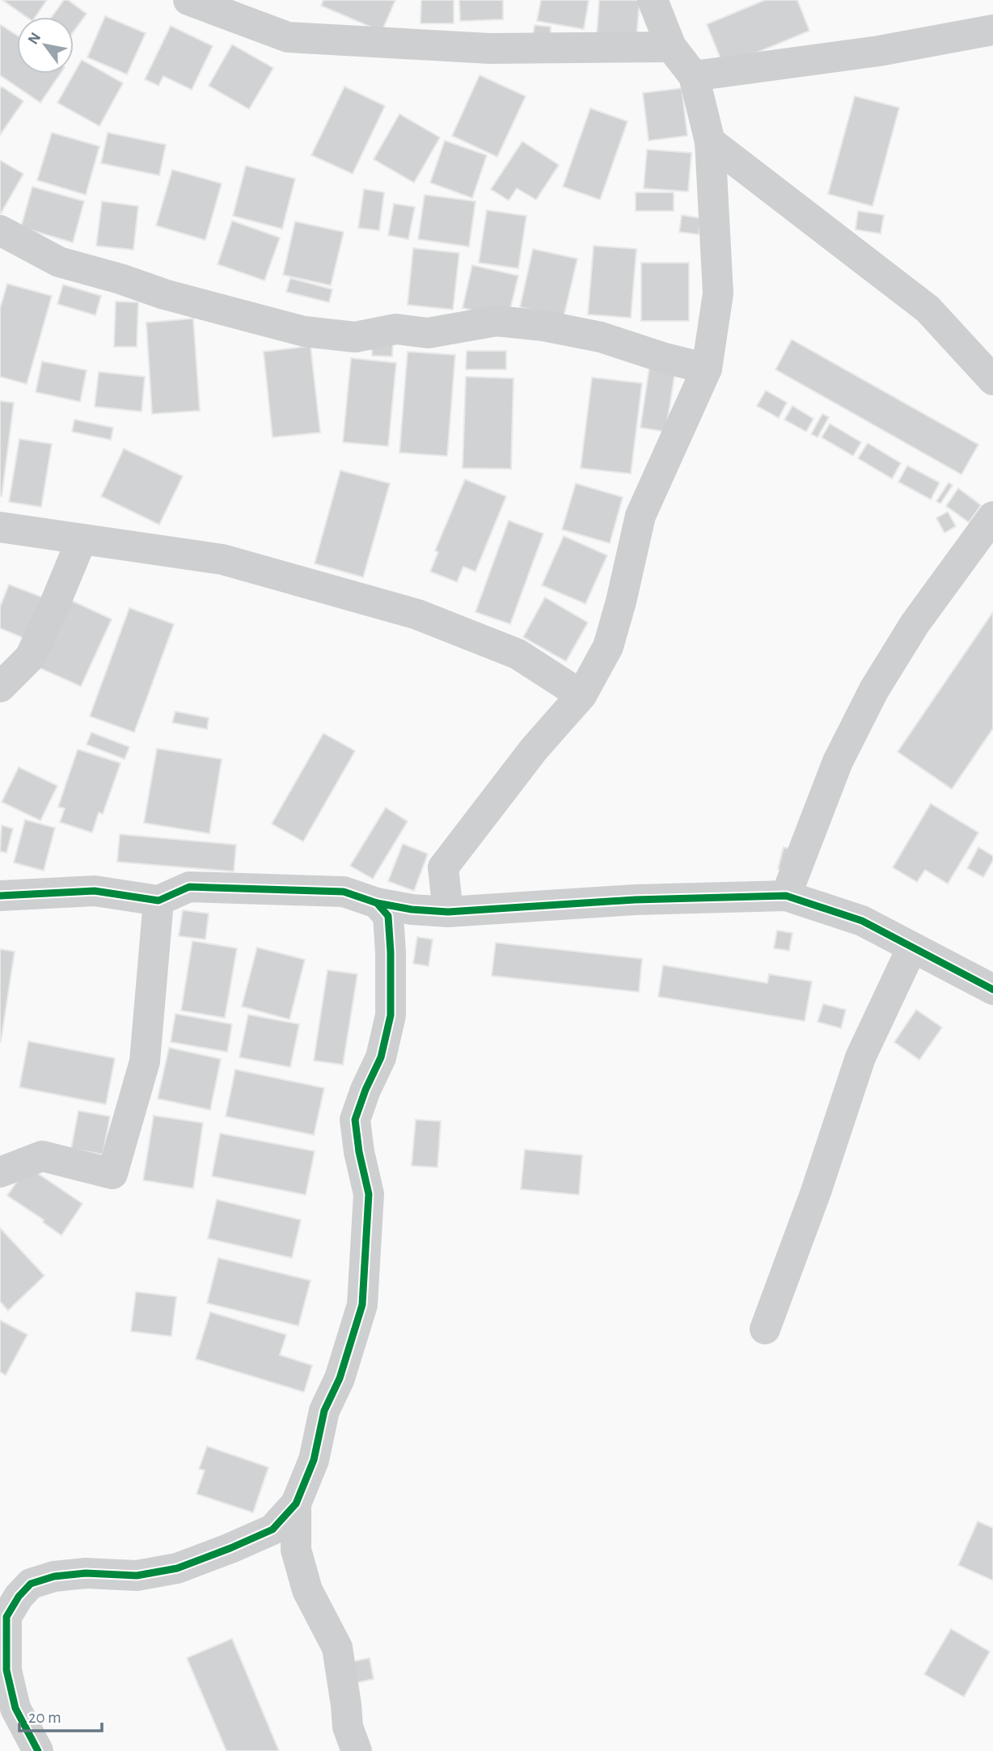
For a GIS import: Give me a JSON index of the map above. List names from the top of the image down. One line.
{"scale_bar":"20 m","north":"top left"}
